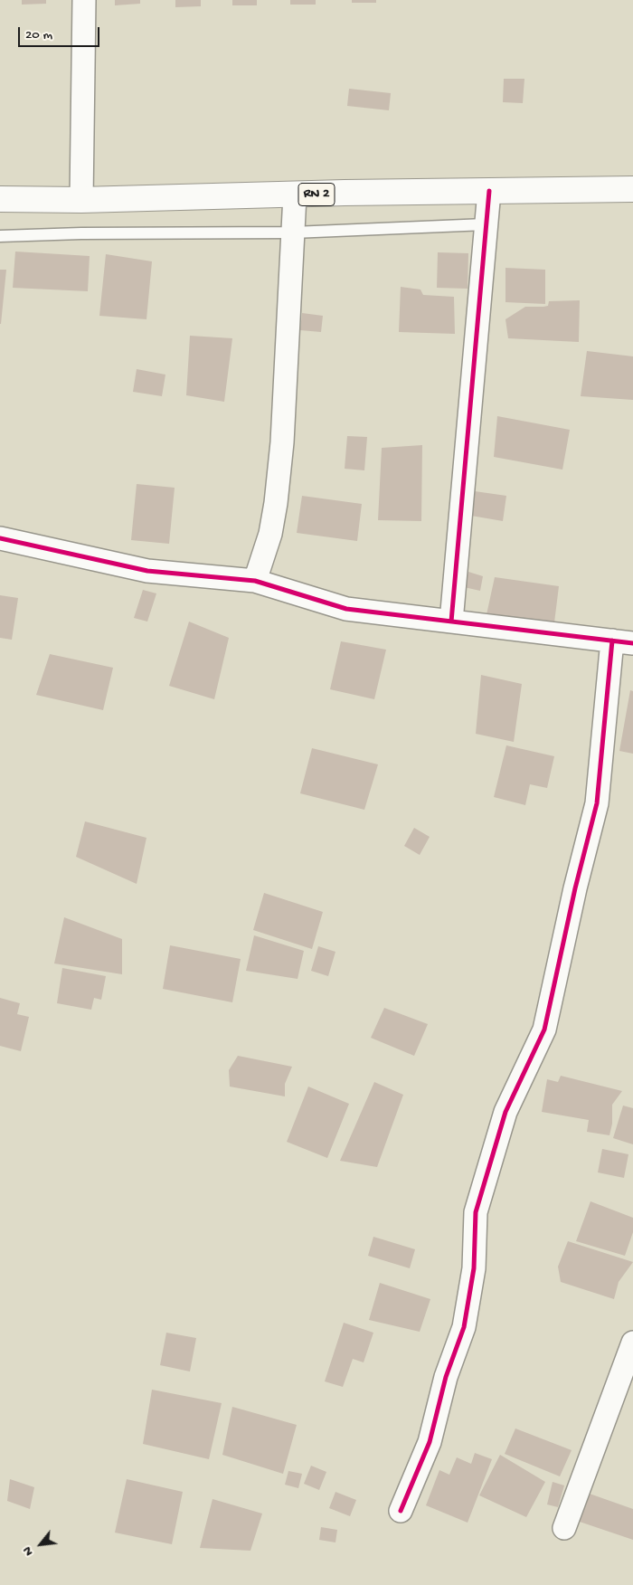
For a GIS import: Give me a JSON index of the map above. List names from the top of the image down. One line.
{"streets":{"highway":["RN 2"]},"scale_bar":"20 m","north":"bottom left"}
